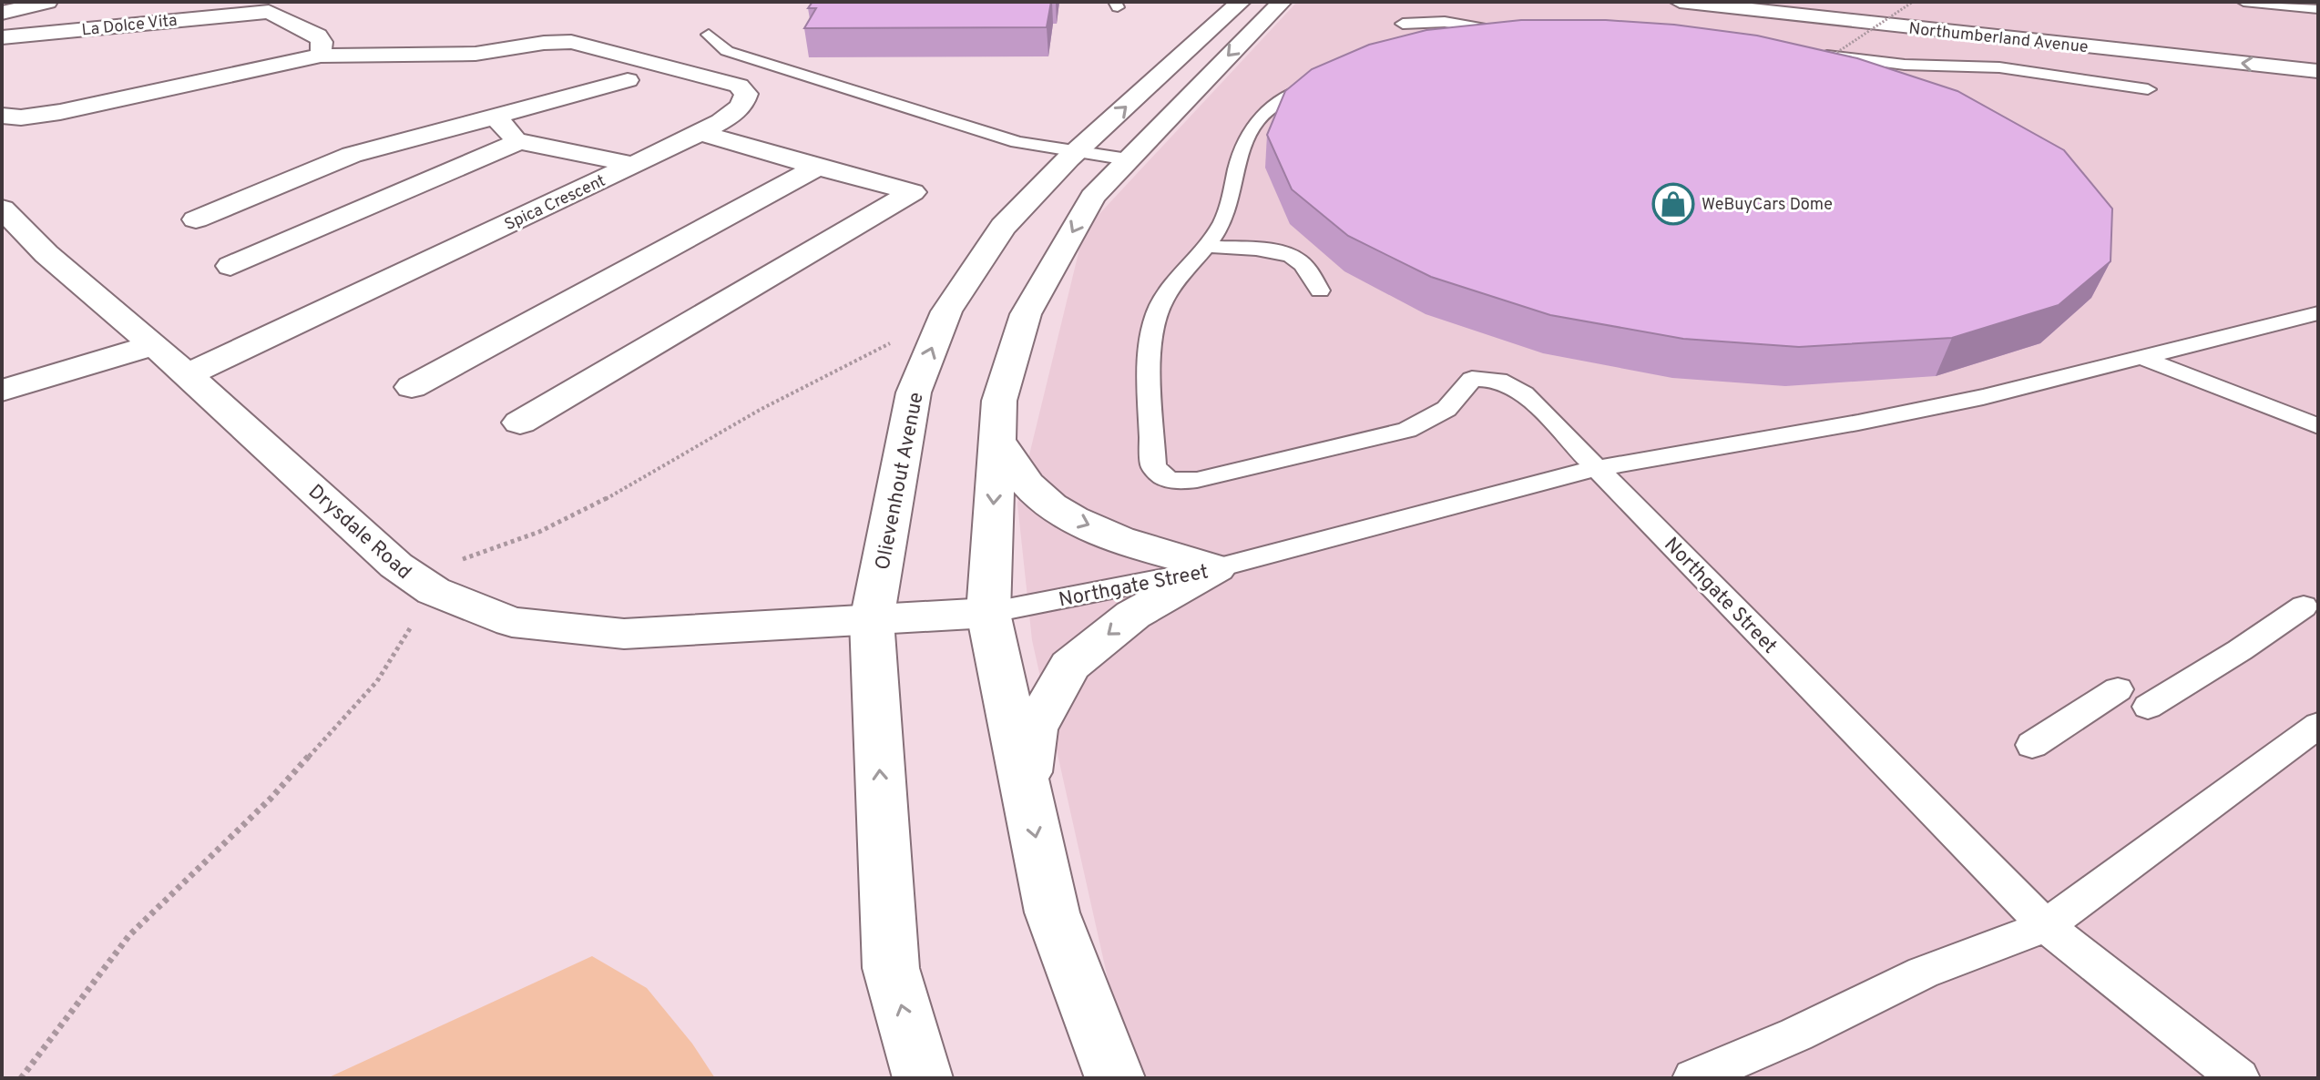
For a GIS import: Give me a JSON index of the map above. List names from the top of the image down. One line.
{"streets":{"street":["La Dolce Vita","Northumberland Avenue","Spica Crescent","Olievenhout Avenue","Drysdale Road"],"lane":["Northgate Street"]},"crossings":[["La Dolce Vita","Spica Crescent"],["Spica Crescent","Drysdale Road"],["Olievenhout Avenue","Drysdale Road"],["Olievenhout Avenue","Northgate Street"],["Drysdale Road","Northgate Street"]],"one_way":["Northumberland Avenue"],"places":{"shop":["WeBuyCars Dome"]}}
